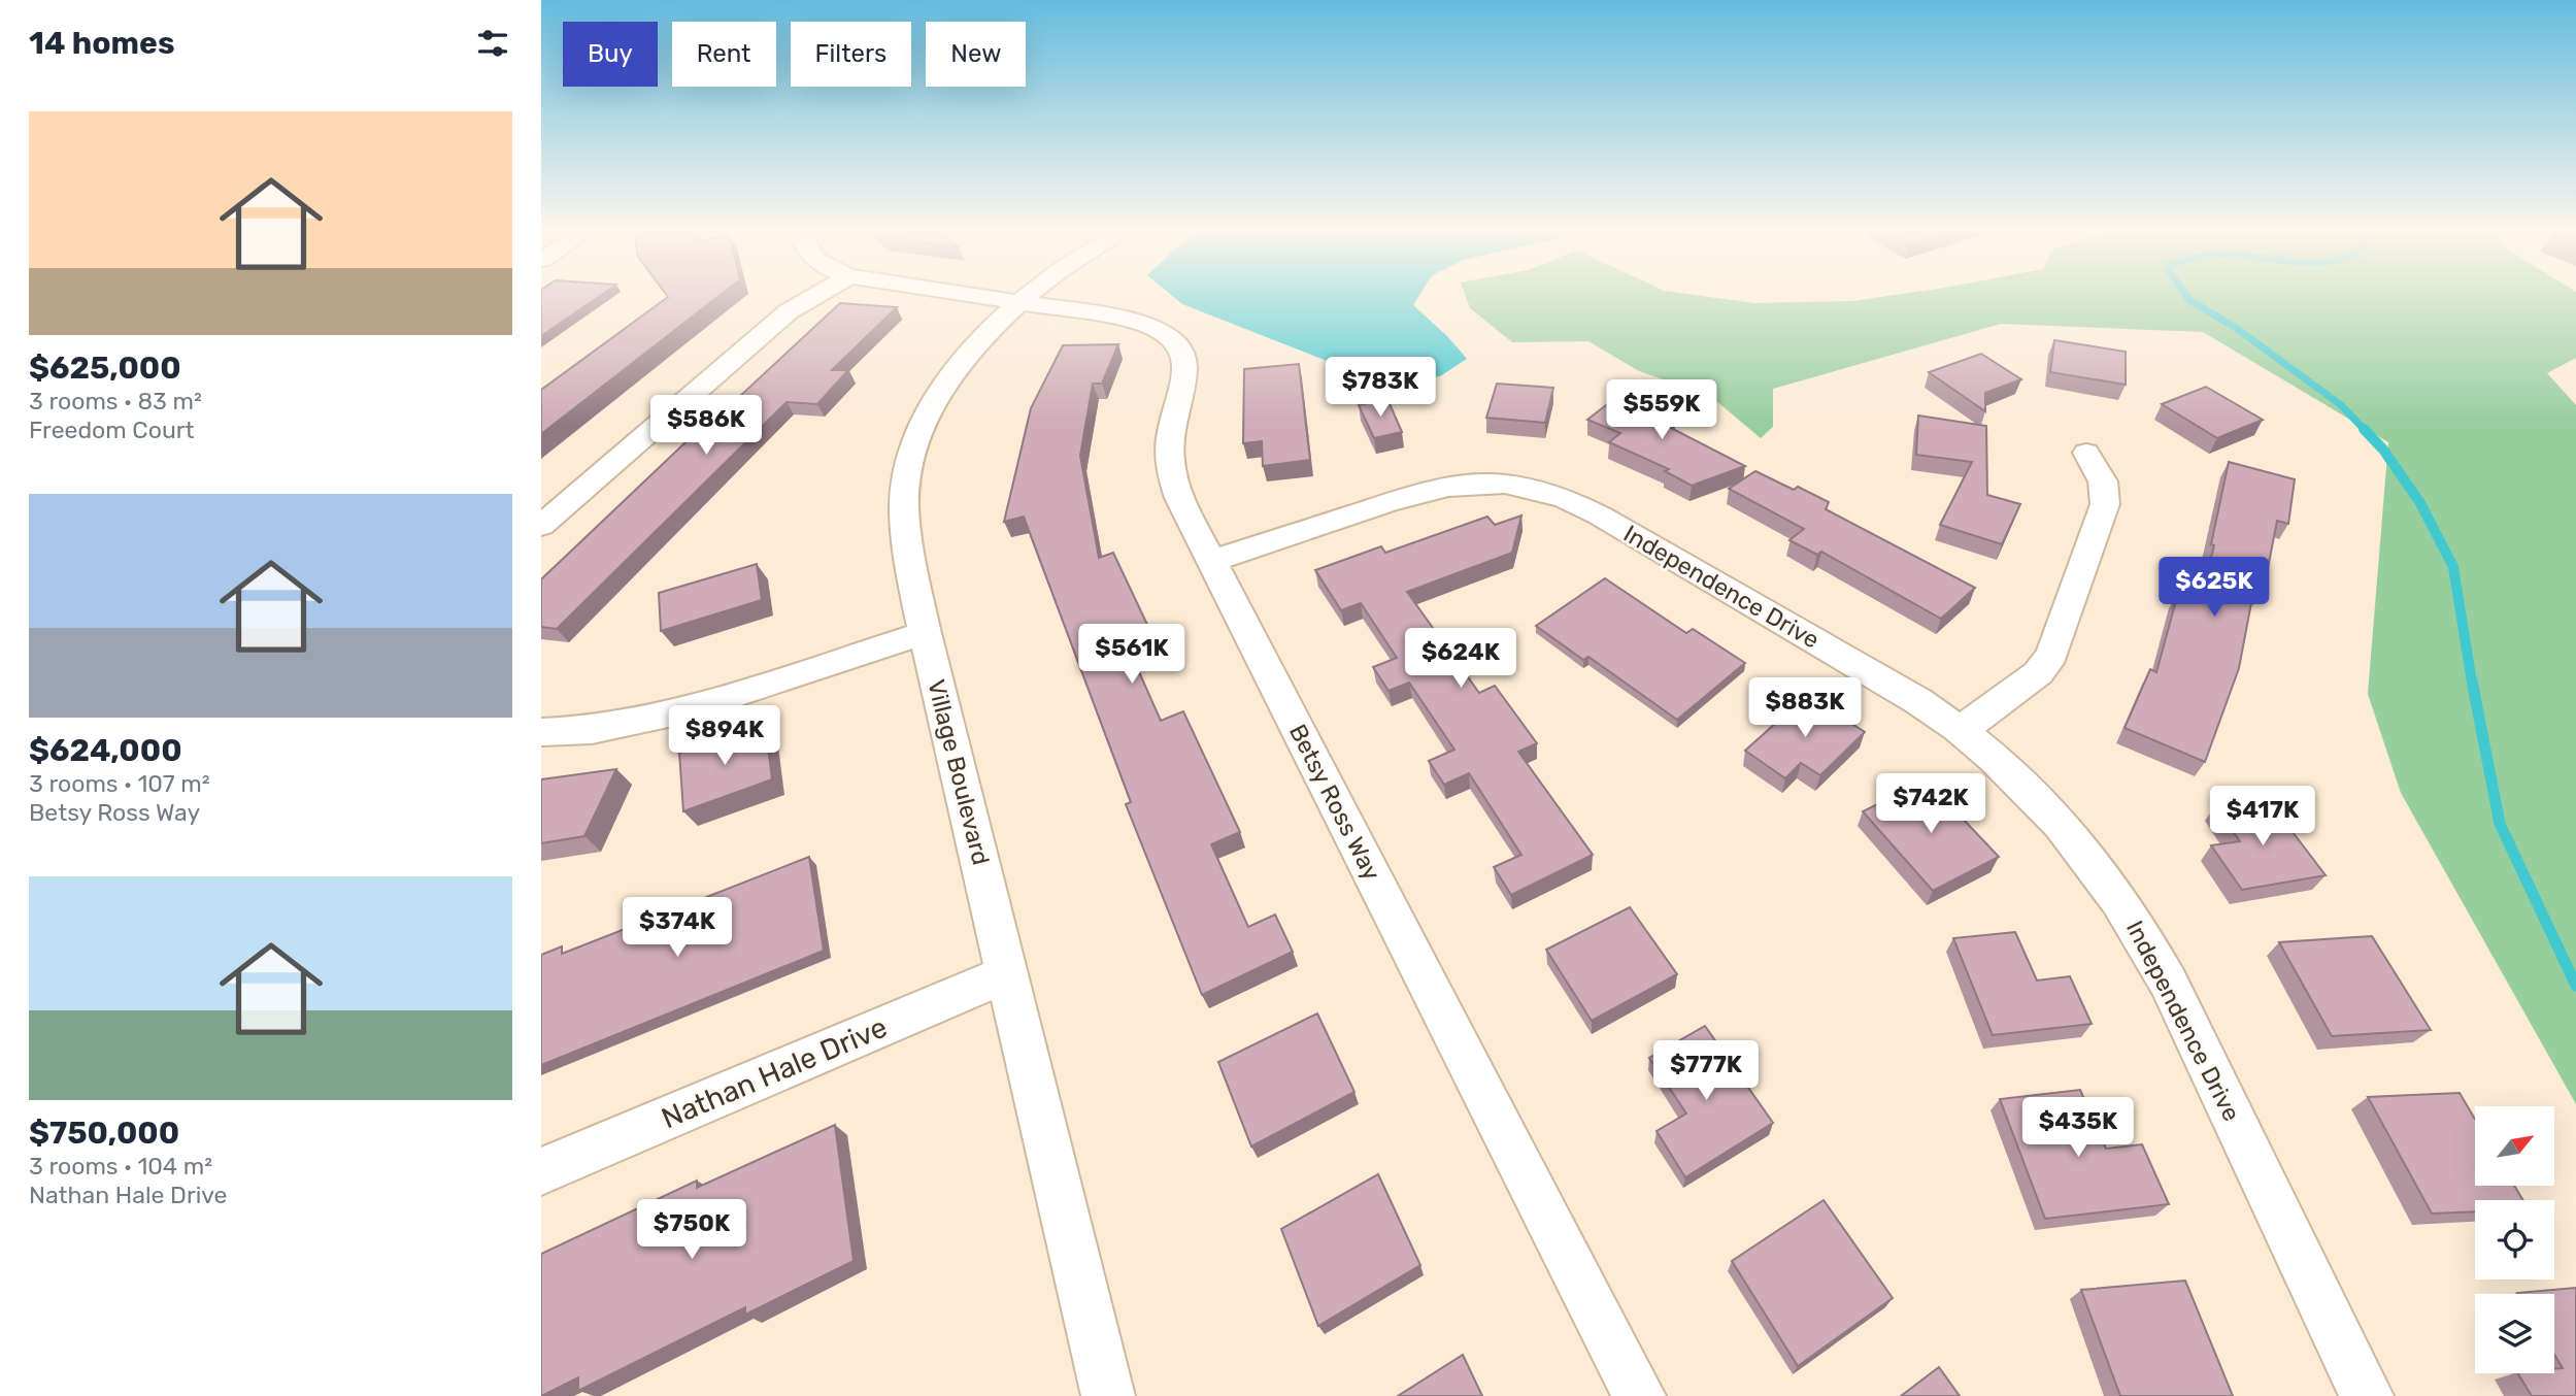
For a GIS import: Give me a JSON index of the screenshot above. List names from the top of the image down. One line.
{"streets":{"street":["Independence Drive","Village Boulevard","Betsy Ross Way","Nathan Hale Drive"]},"crossings":[["Independence Drive","Betsy Ross Way"],["Village Boulevard","Betsy Ross Way"],["Village Boulevard","Nathan Hale Drive"]],"north":"top right","page":{"heading":"14 homes","chip":["Buy","Rent","Filters","New"],"list":[{"name":"$625,000","note":"3 rooms · 83 m² · Freedom Court"},{"name":"$624,000","note":"3 rooms · 107 m² · Betsy Ross Way"},{"name":"$750,000","note":"3 rooms · 104 m² · Nathan Hale Drive"}],"price":["$783K","$559K","$586K","$625K","$561K","$624K","$883K","$894K","$742K","$417K","$374K","$777K","$435K","$750K"]}}
